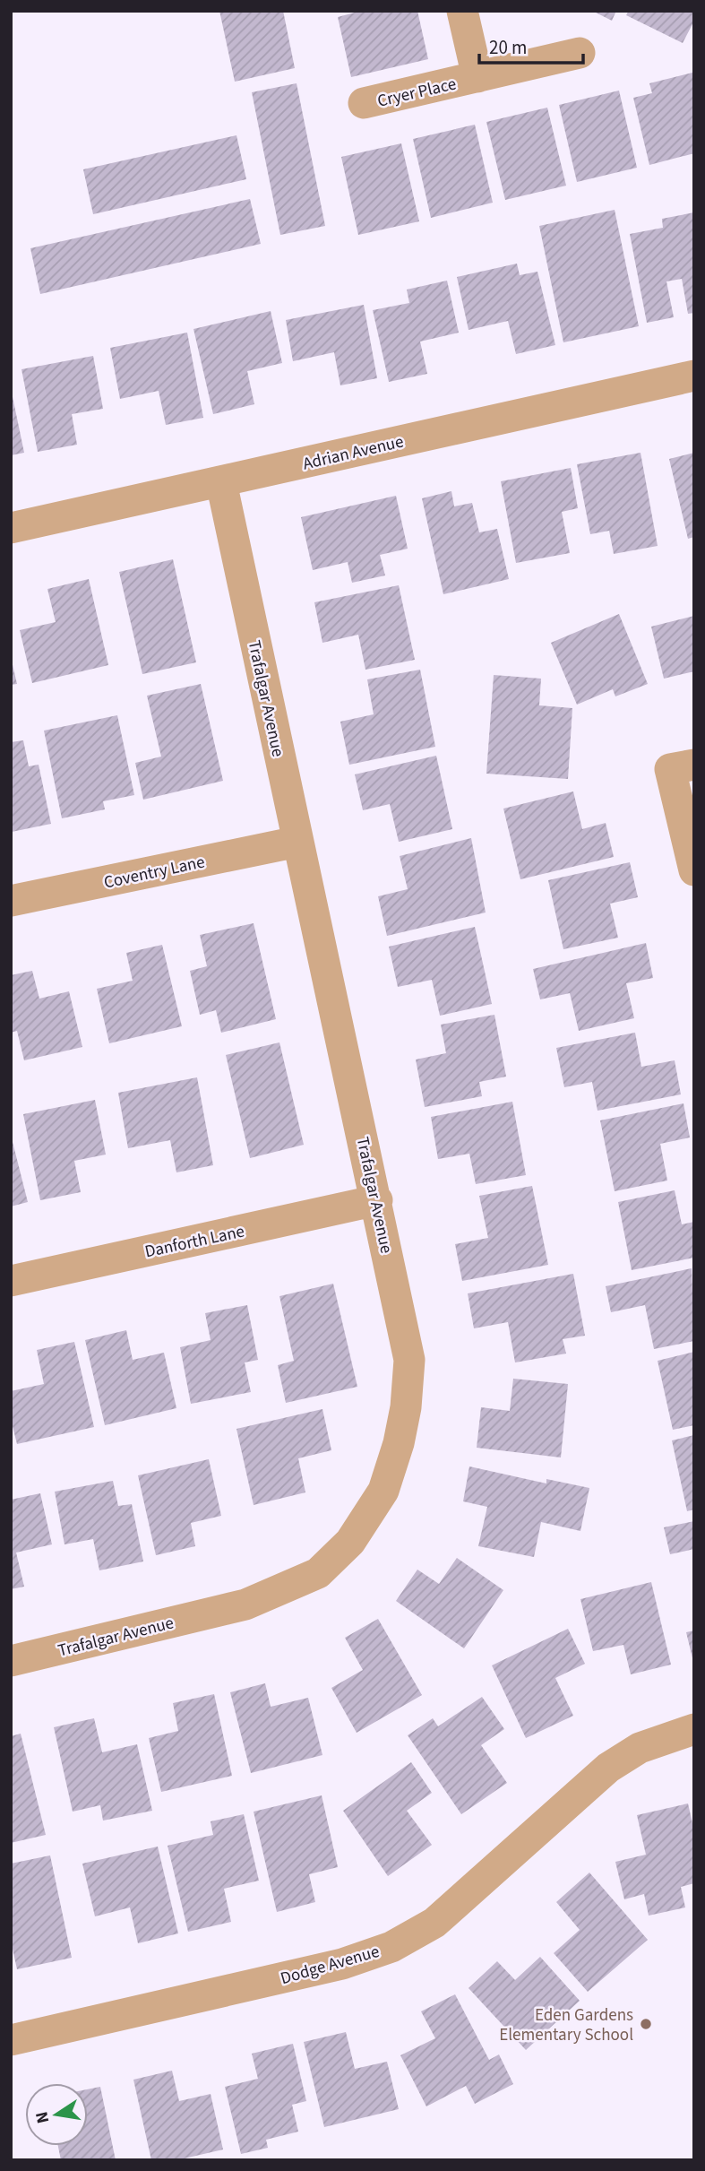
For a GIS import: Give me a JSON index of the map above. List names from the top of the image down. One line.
{"streets":{"street":["Cryer Place","Adrian Avenue","Trafalgar Avenue","Coventry Lane","Danforth Lane","Dodge Avenue"]},"crossings":[["Adrian Avenue","Trafalgar Avenue"],["Trafalgar Avenue","Coventry Lane"],["Trafalgar Avenue","Danforth Lane"]],"places":["Eden Gardens Elementary School"],"scale_bar":"20 m","north":"left"}
